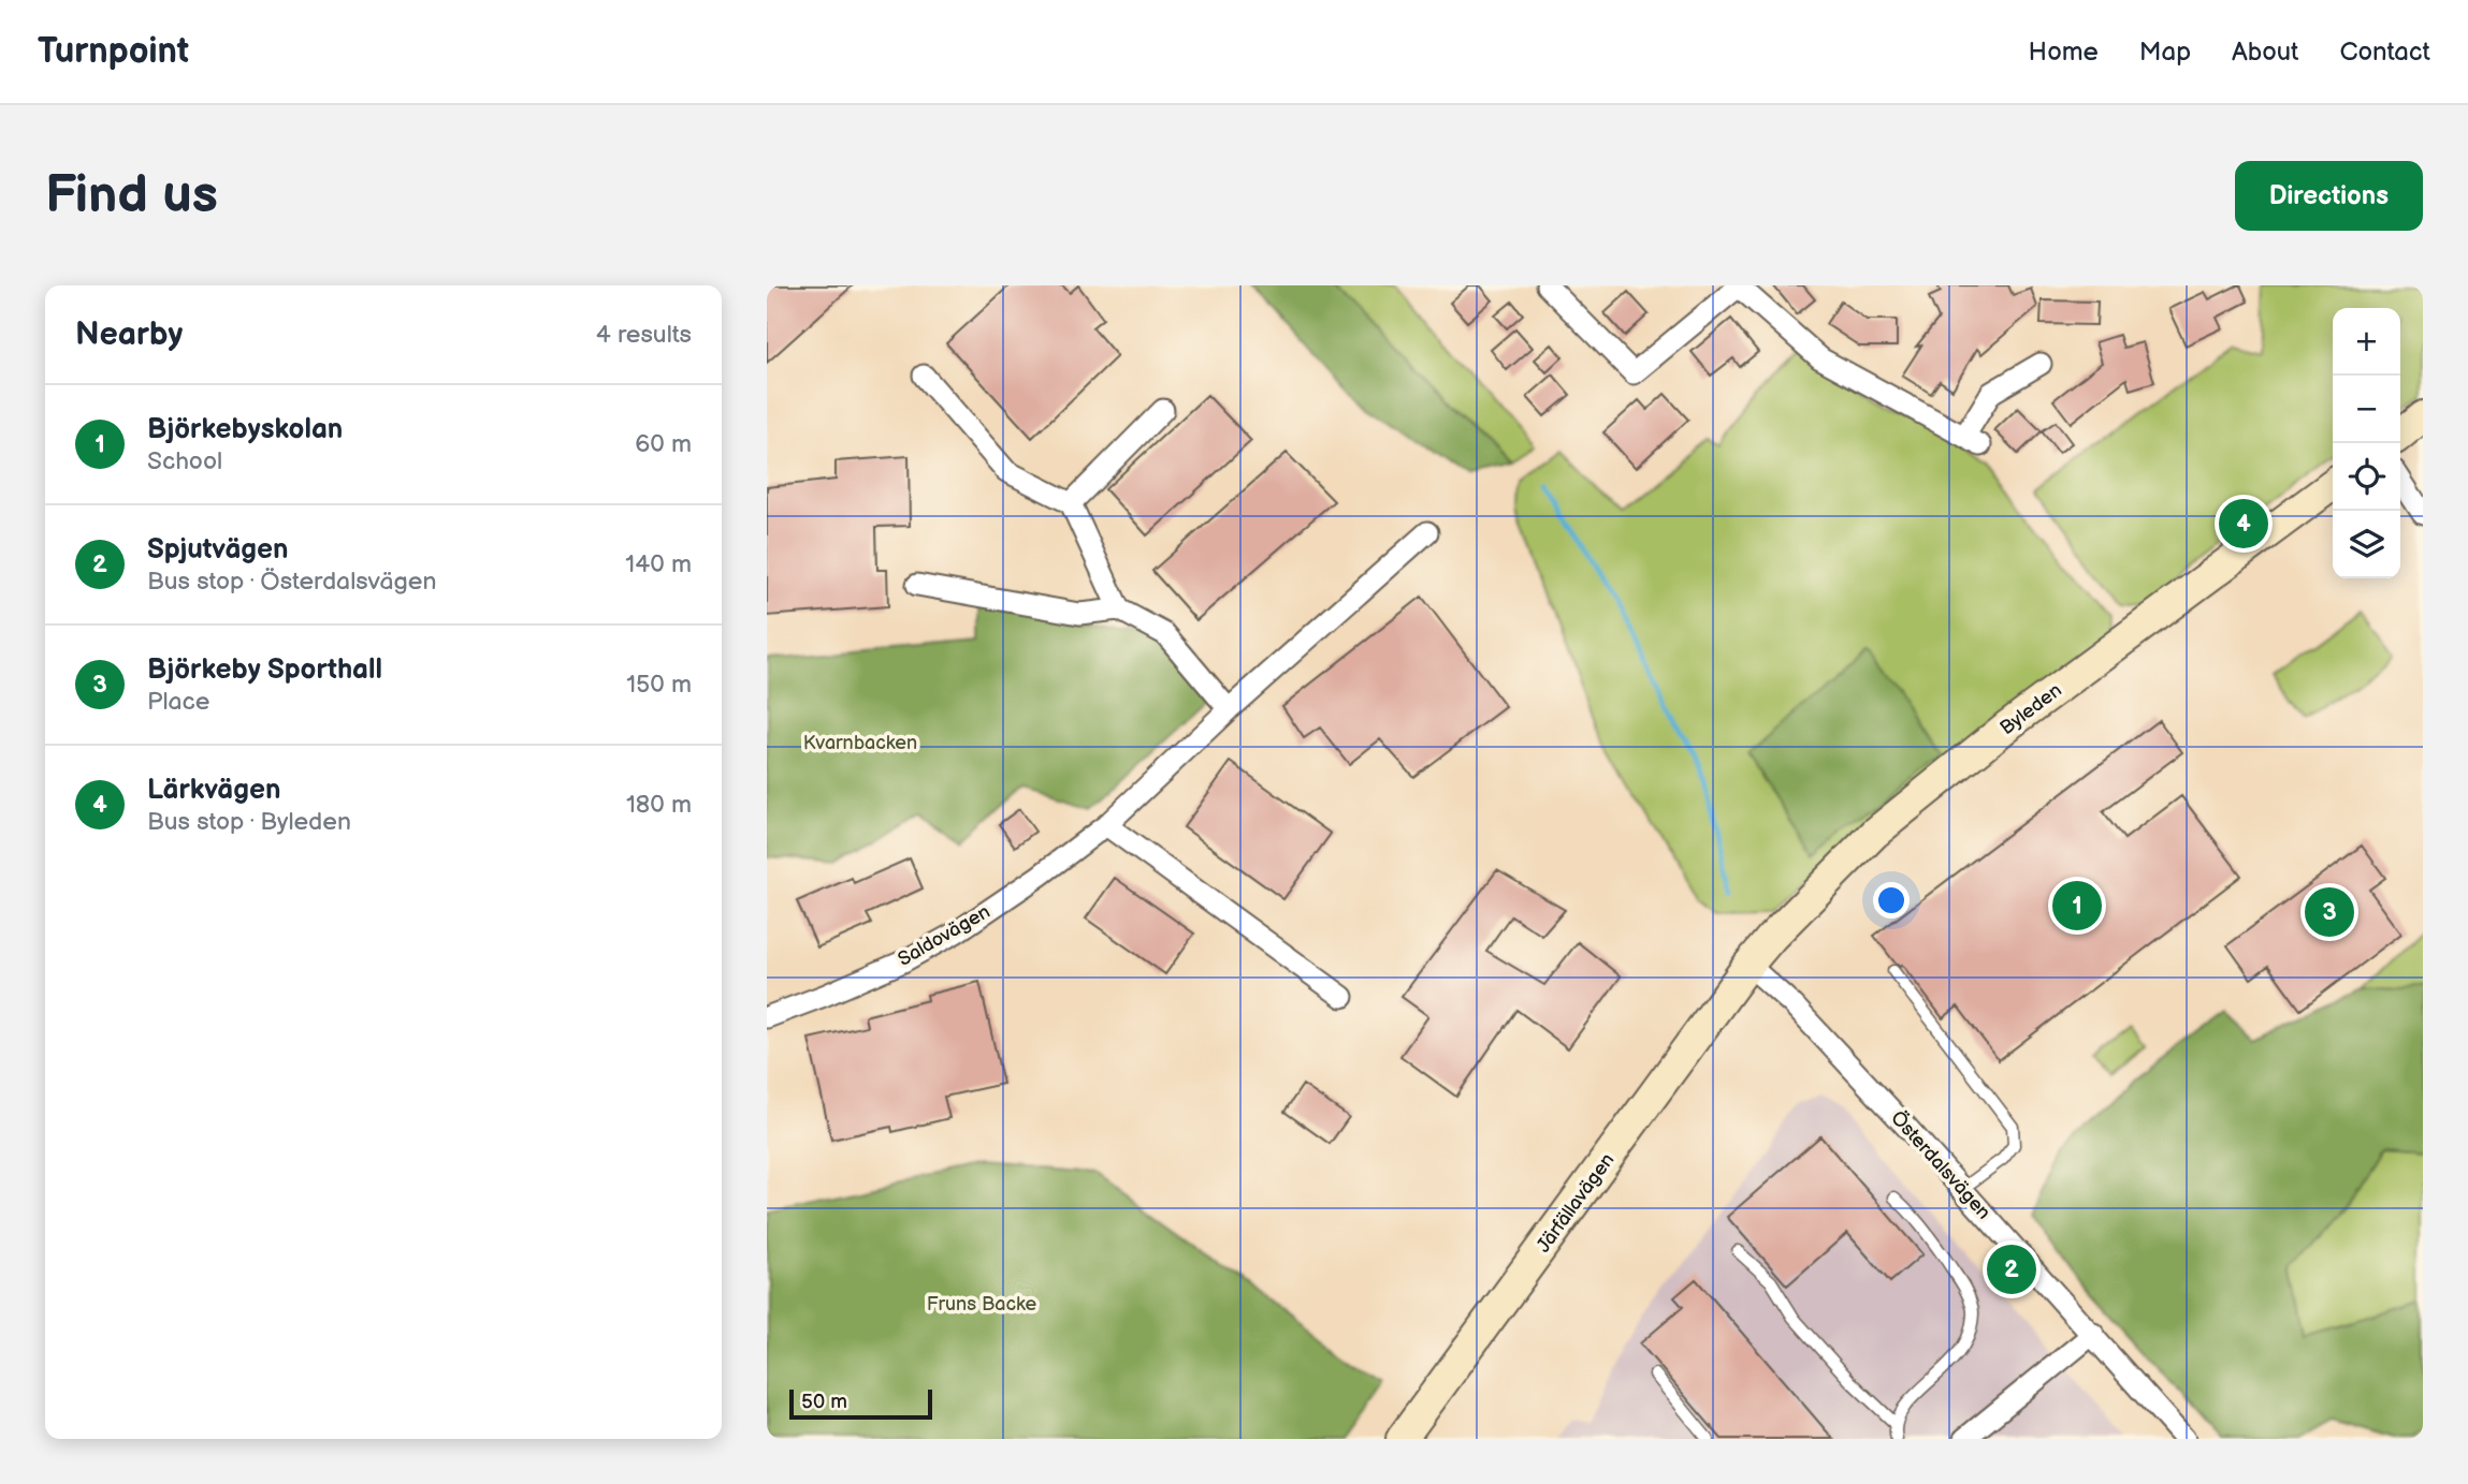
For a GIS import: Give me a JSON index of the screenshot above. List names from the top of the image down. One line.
{"streets":{"street":["Byleden","Saldovägen","Österdalsvägen","Järfällavägen"]},"crossings":[["Byleden","Österdalsvägen"],["Byleden","Järfällavägen"],["Österdalsvägen","Järfällavägen"]],"parks":["Kvarnbacken","Fruns Backe"],"scale_bar":"50 m","page":{"header":"Turnpoint","nav":["Home","Map","About","Contact"],"buttons":"Directions","title":"Find us","heading":["Nearby","4 results"],"map_buttons":["+","−"],"list":[{"mark":"1","name":"Björkebyskolan","note":"School","value":"60 m"},{"mark":"2","name":"Spjutvägen","note":"Bus stop · Österdalsvägen","value":"140 m"},{"mark":"3","name":"Björkeby Sporthall","note":"Place","value":"150 m"},{"mark":"4","name":"Lärkvägen","note":"Bus stop · Byleden","value":"180 m"}],"pins":["4","1","3","2"],"scale":"50 m"}}
